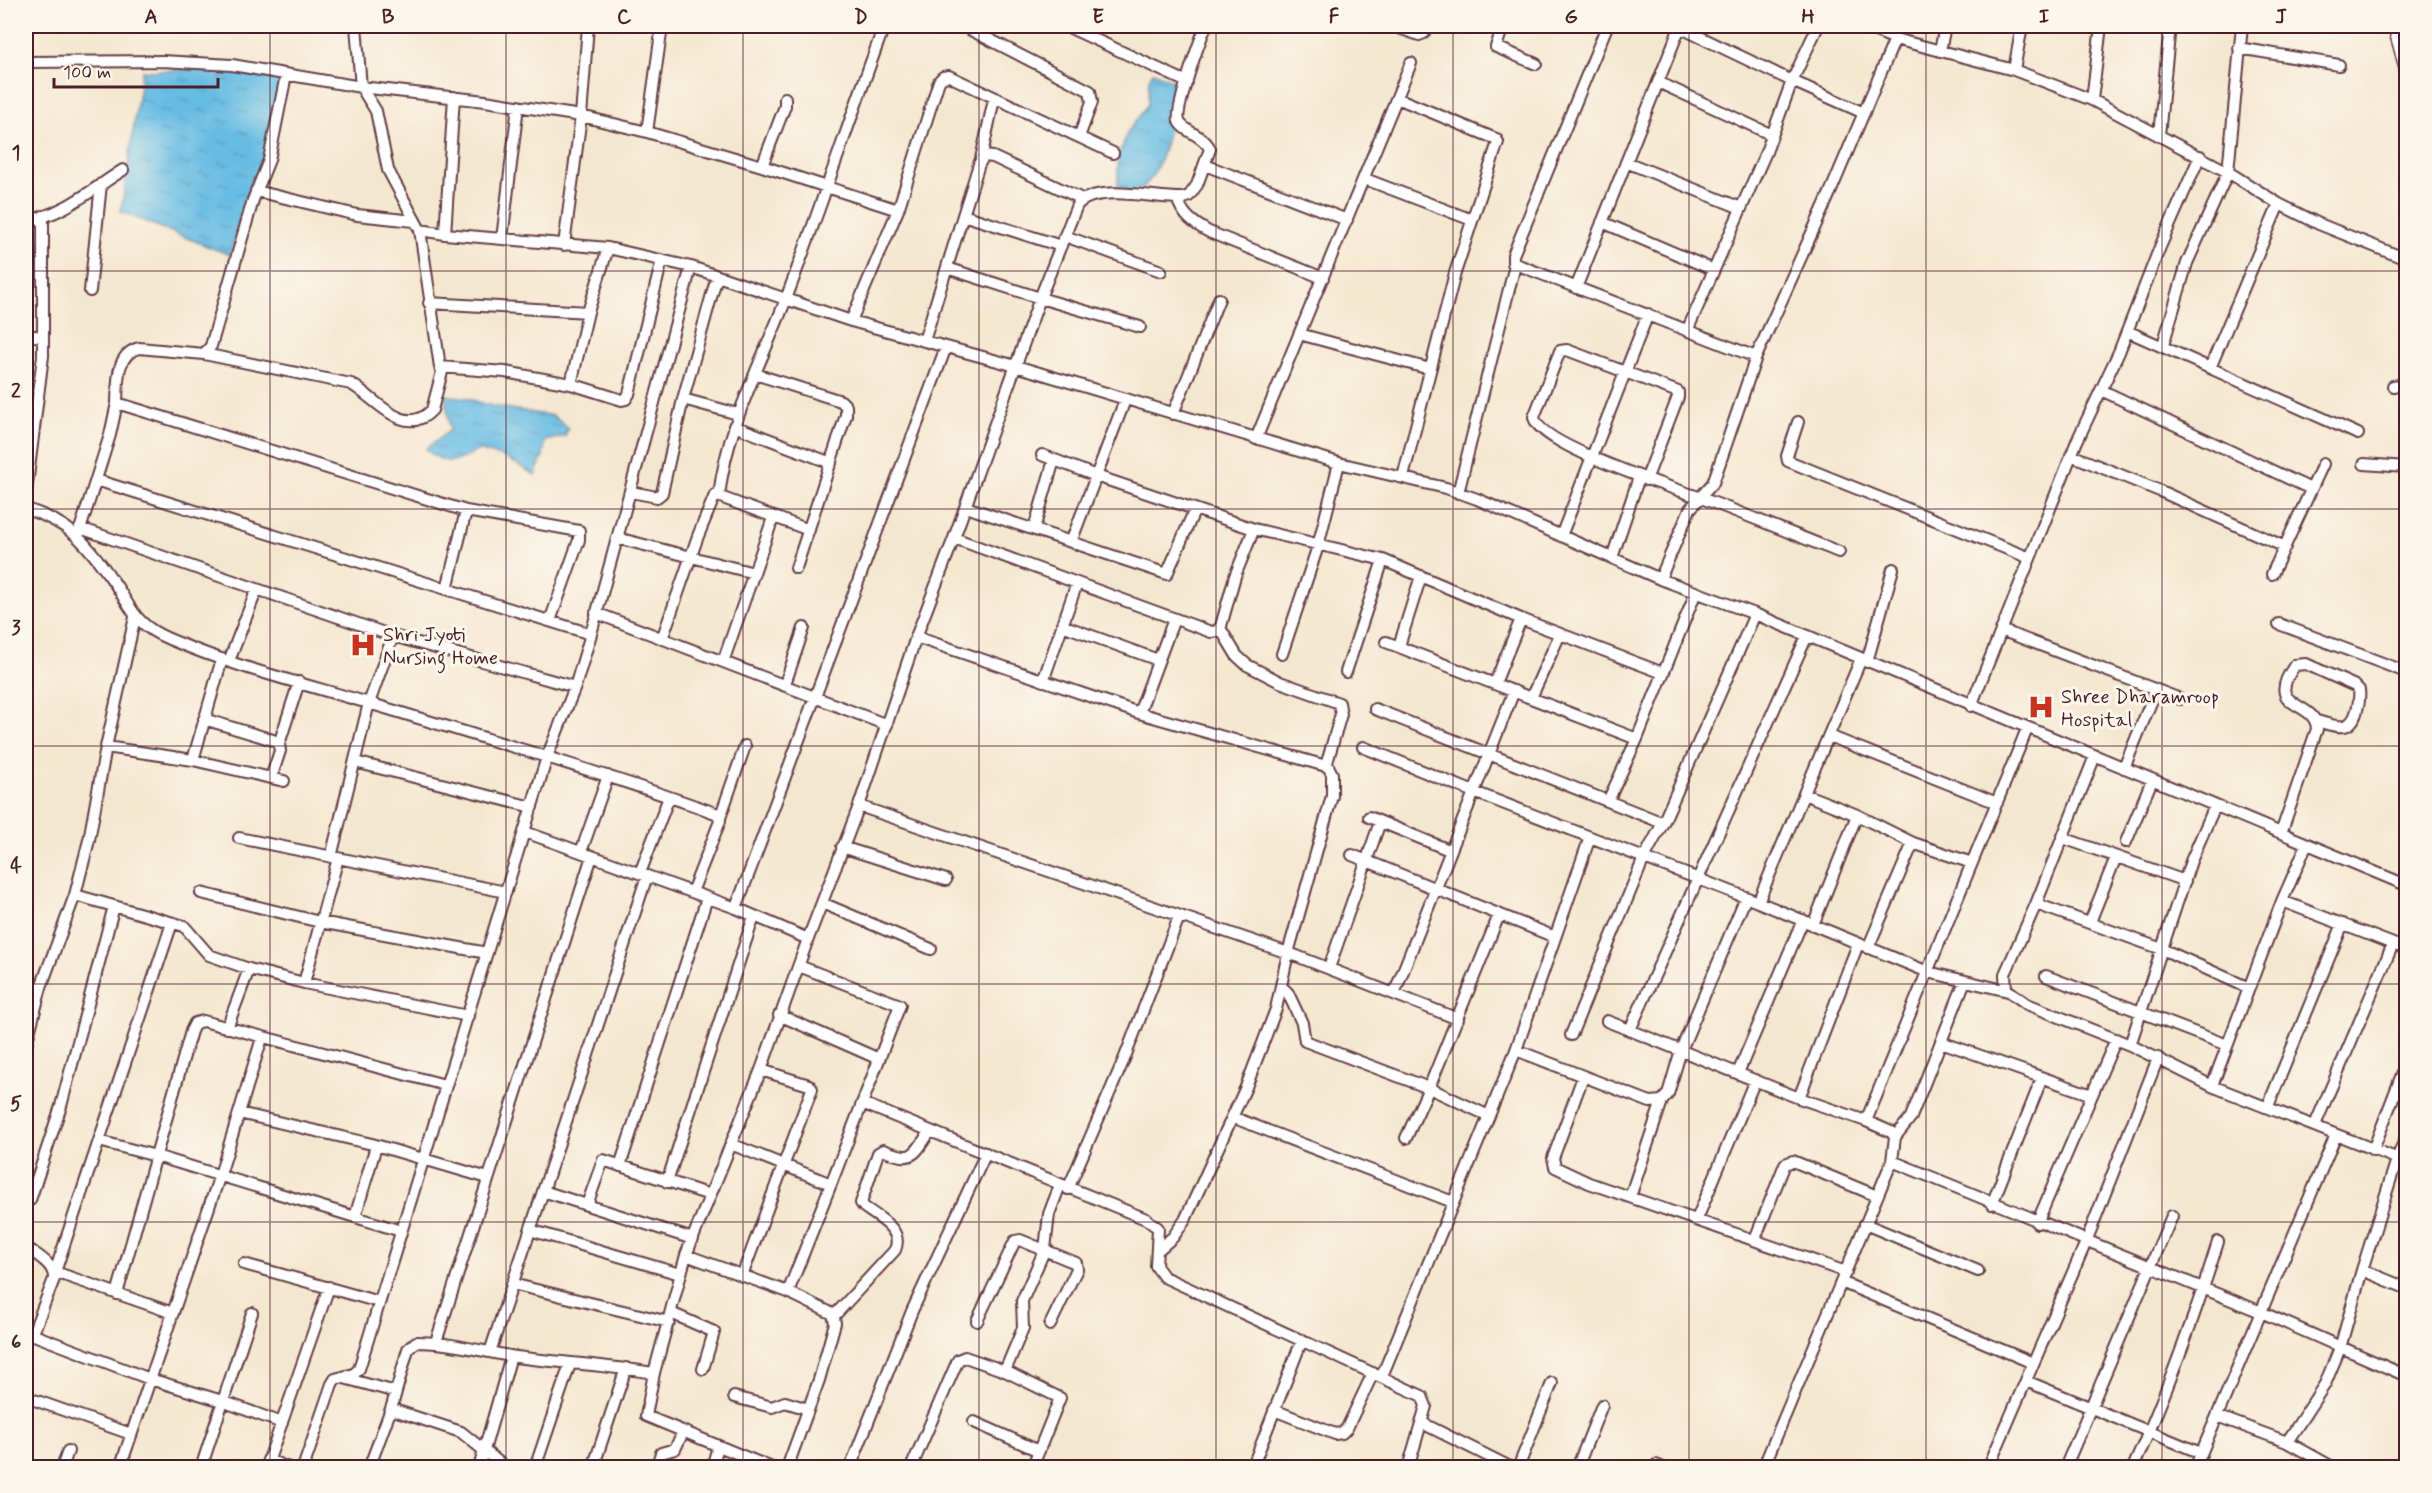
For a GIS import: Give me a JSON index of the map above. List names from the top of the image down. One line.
{"places":{"hospital":["Shri Jyoti Nursing Home","Shree Dharamroop Hospital"]},"scale_bar":"100 m","grid":{"columns":["A","B","C","D","E","F","G","H","I","J"],"rows":["1","2","3","4","5","6"]}}
